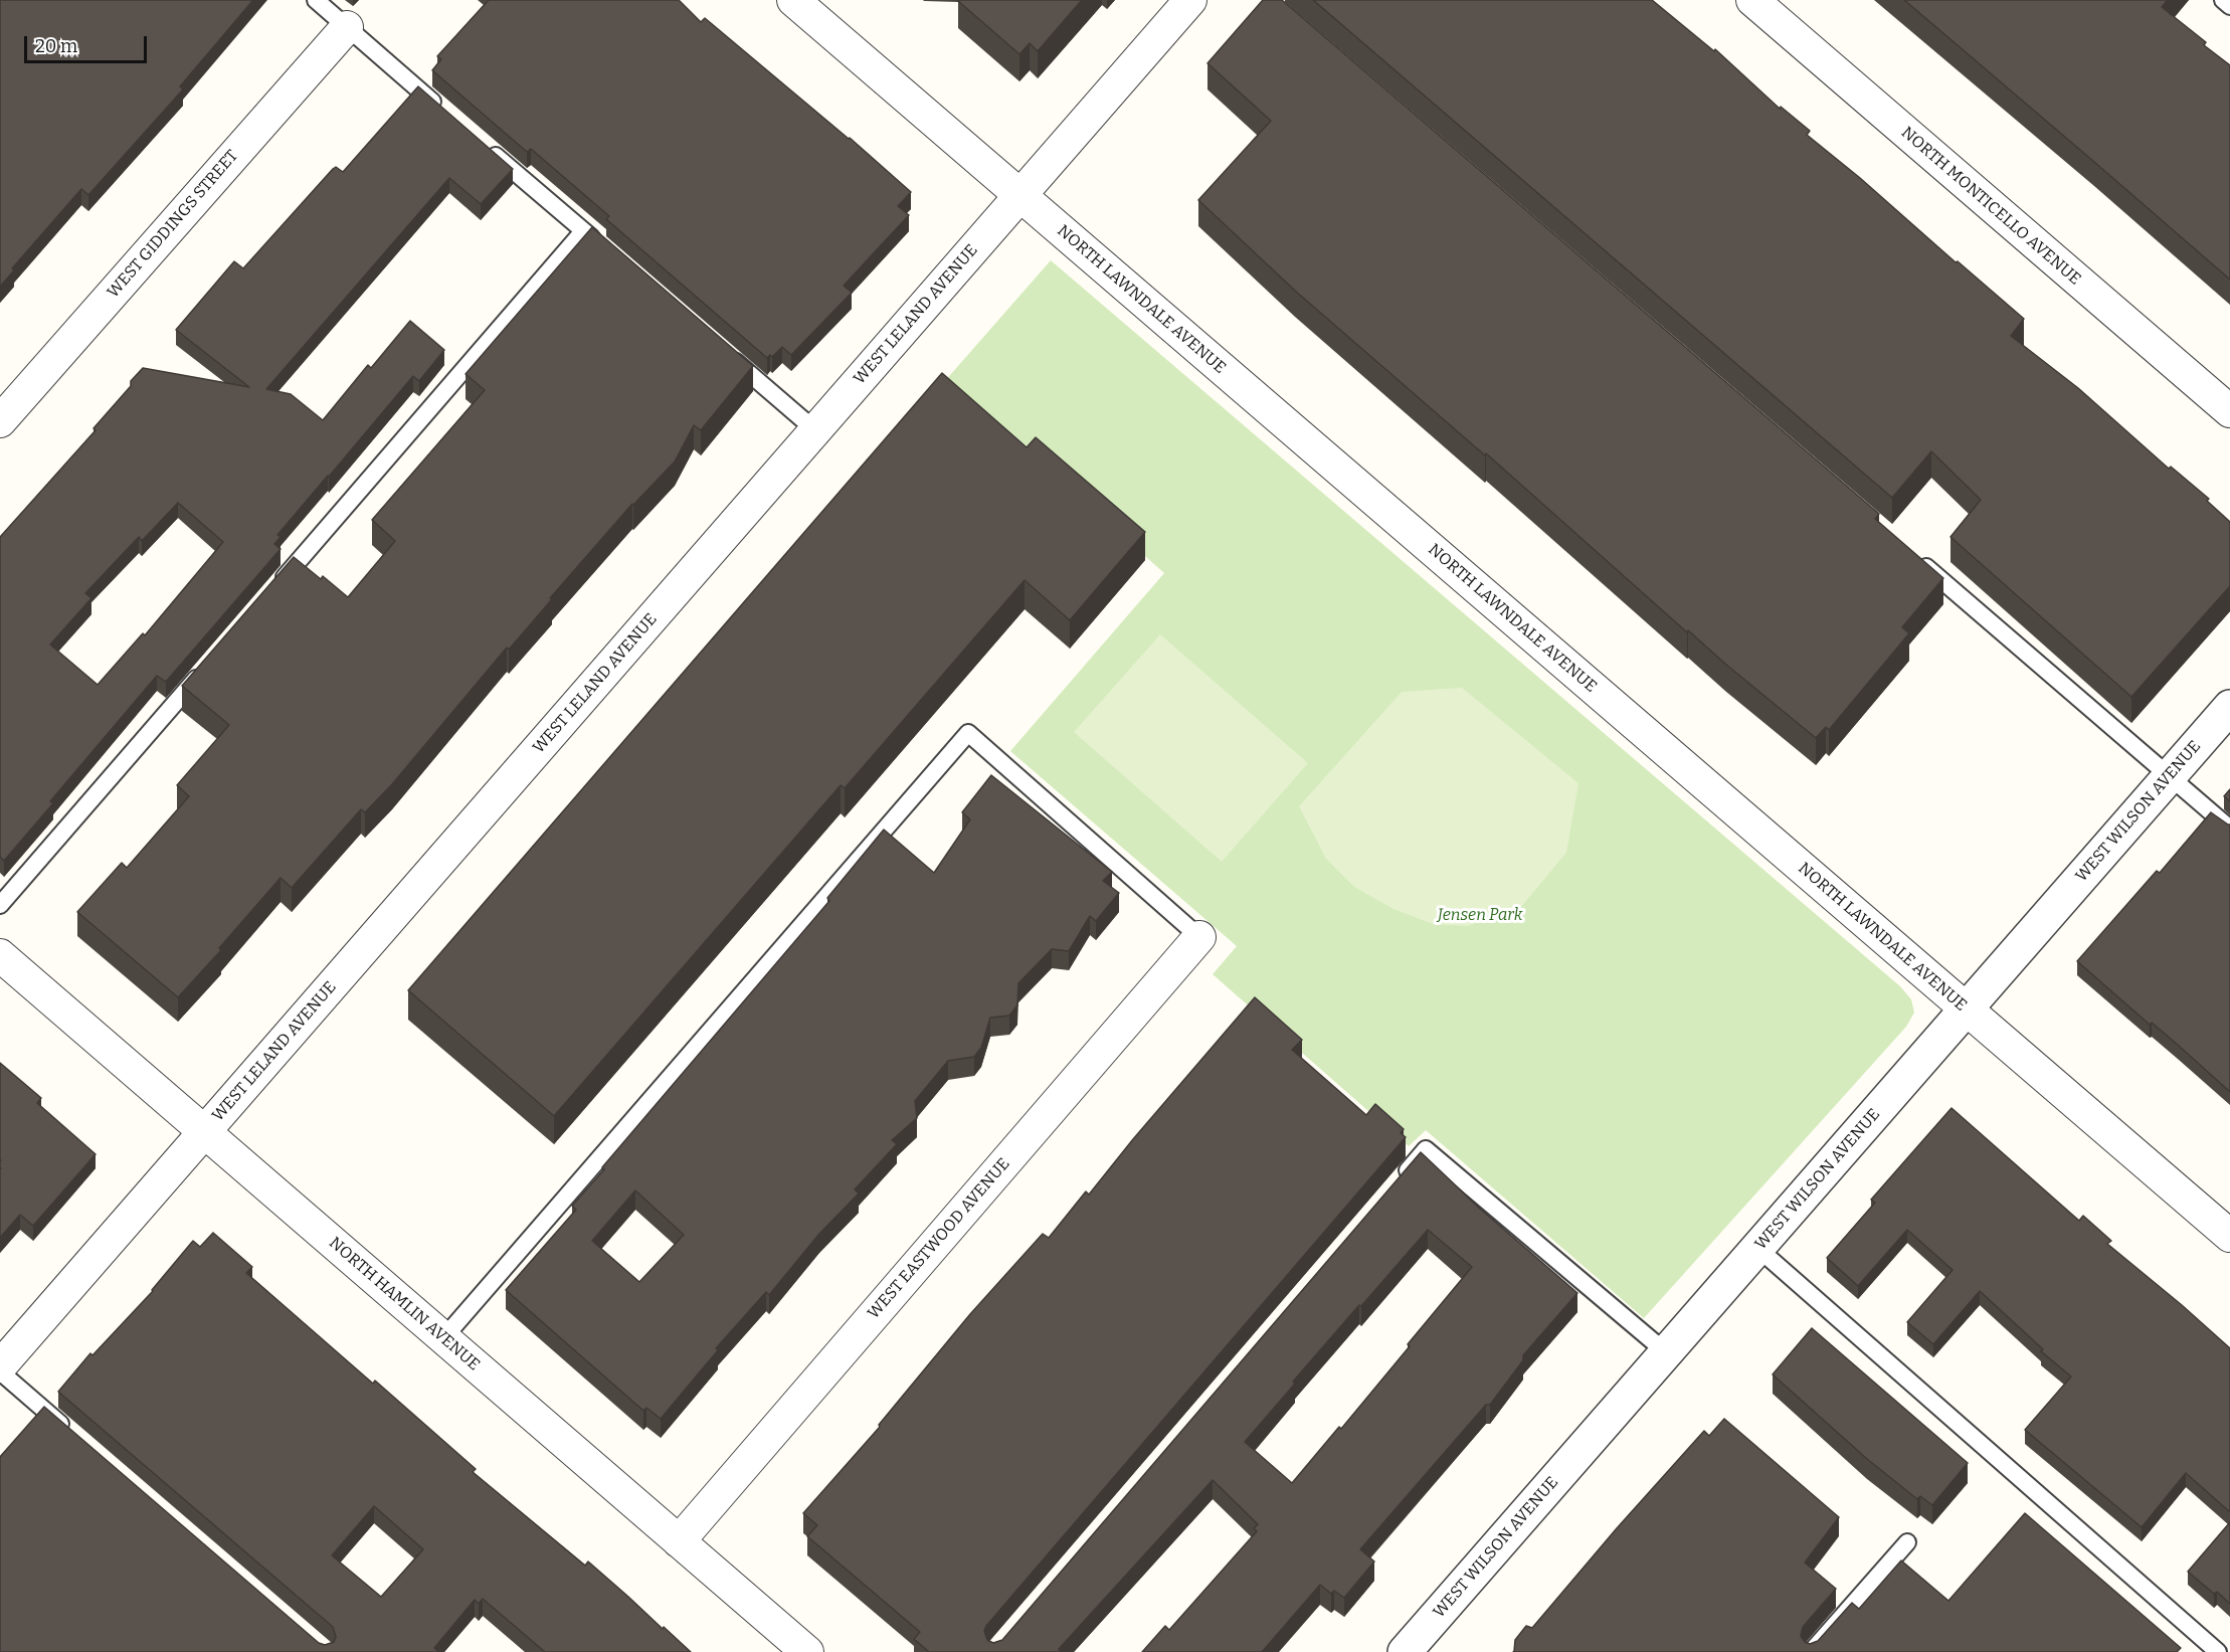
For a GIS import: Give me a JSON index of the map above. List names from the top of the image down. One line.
{"streets":{"street":["NORTH MONTICELLO AVENUE","WEST GIDDINGS STREET","NORTH LAWNDALE AVENUE","WEST LELAND AVENUE","WEST WILSON AVENUE","WEST EASTWOOD AVENUE","NORTH HAMLIN AVENUE"]},"crossings":[["NORTH LAWNDALE AVENUE","WEST LELAND AVENUE"],["NORTH LAWNDALE AVENUE","WEST WILSON AVENUE"],["WEST LELAND AVENUE","NORTH HAMLIN AVENUE"],["WEST EASTWOOD AVENUE","NORTH HAMLIN AVENUE"]],"parks":["Jensen Park"],"scale_bar":"20 m"}
